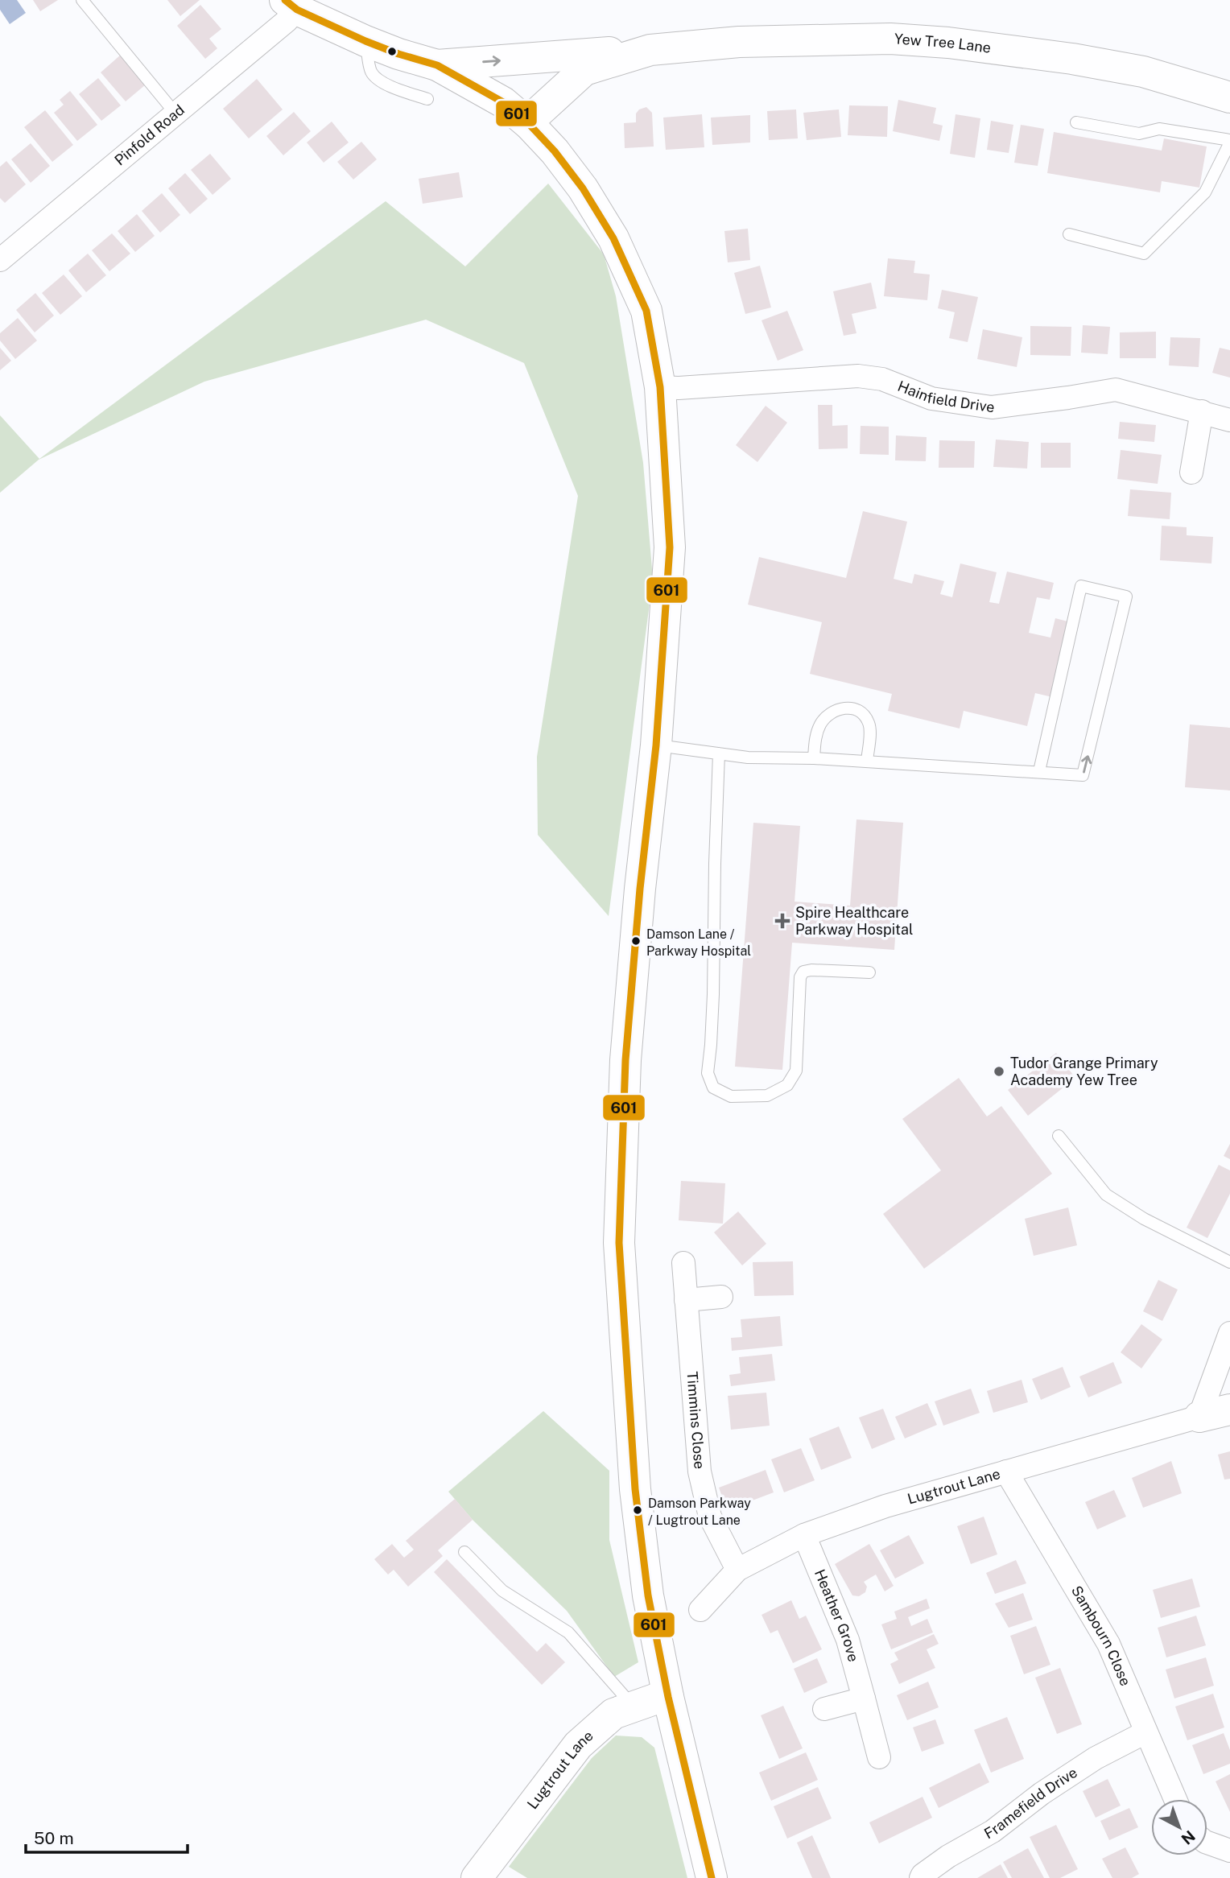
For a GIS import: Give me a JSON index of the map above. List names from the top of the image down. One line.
{"streets":{"street":["Yew Tree Lane","Pinfold Road","Hainfield Drive","Timmins Close","Lugtrout Lane","Heather Grove","Sambourn Close","Framefield Drive"]},"crossings":[["Yew Tree Lane","Pinfold Road"],["Timmins Close","Lugtrout Lane"],["Lugtrout Lane","Heather Grove"],["Lugtrout Lane","Sambourn Close"],["Sambourn Close","Framefield Drive"]],"places":{"health":["Spire Healthcare Parkway Hospital"],"other":["Damson Lane / Parkway Hospital","Tudor Grange Primary Academy Yew Tree","Damson Parkway / Lugtrout Lane"]},"lines":["transit line 601"],"scale_bar":"50 m","north":"bottom right"}
